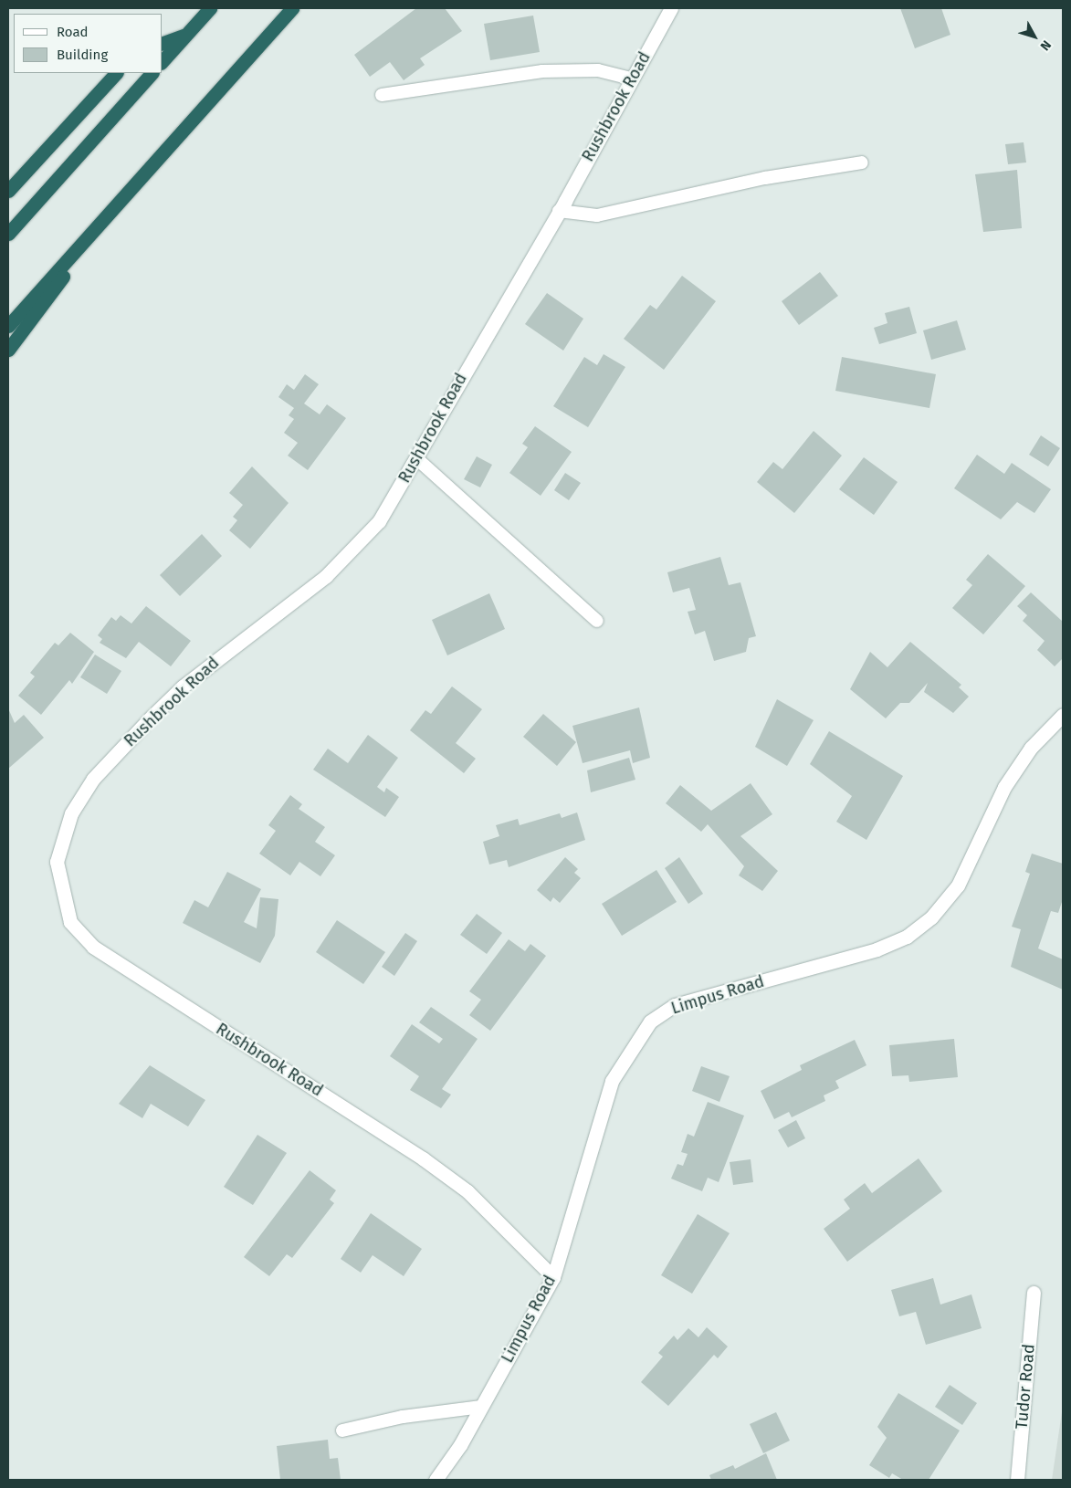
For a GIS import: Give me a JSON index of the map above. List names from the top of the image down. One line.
{"streets":{"street":["Rushbrook Road","Limpus Road","Tudor Road"]},"crossings":[["Rushbrook Road","Limpus Road"]],"legend":["Road","Building"],"north":"bottom right"}
